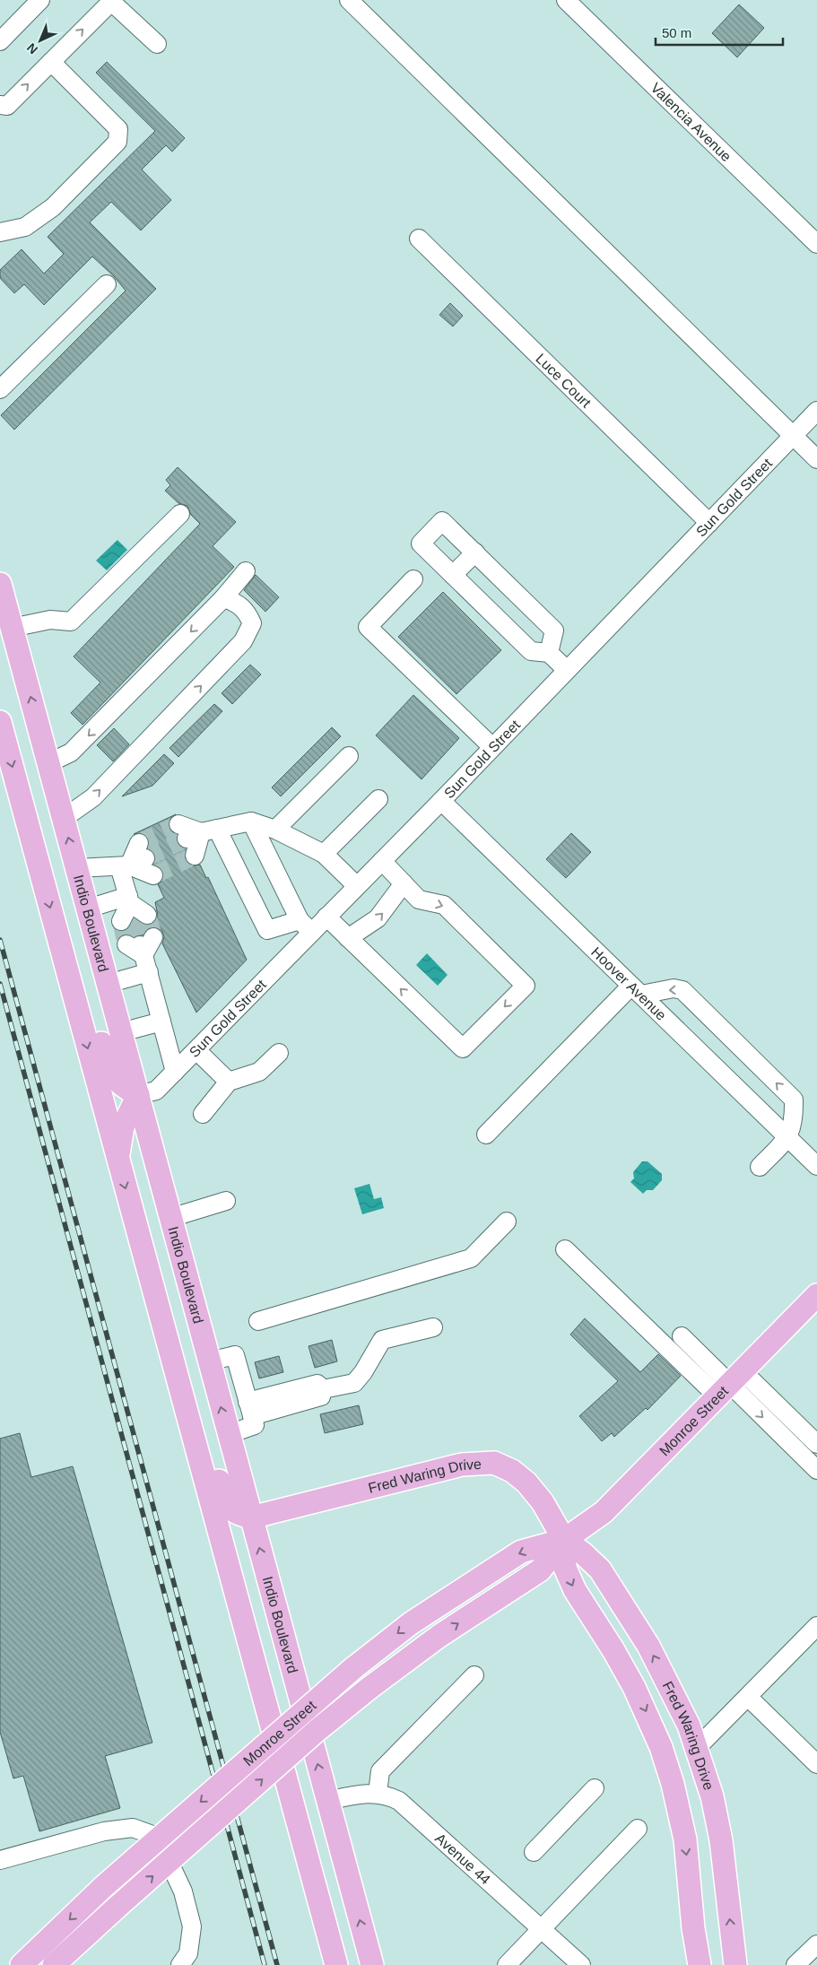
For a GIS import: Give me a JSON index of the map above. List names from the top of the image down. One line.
{"streets":{"main road":["Indio Boulevard","Monroe Street","Fred Waring Drive"],"street":["Valencia Avenue","Luce Court","Sun Gold Street","Hoover Avenue","Avenue 44"]},"crossings":[["Luce Court","Sun Gold Street"],["Sun Gold Street","Indio Boulevard"],["Sun Gold Street","Hoover Avenue"],["Indio Boulevard","Fred Waring Drive"],["Indio Boulevard","Avenue 44"],["Monroe Street","Fred Waring Drive"]],"scale_bar":"50 m","north":"bottom left"}
